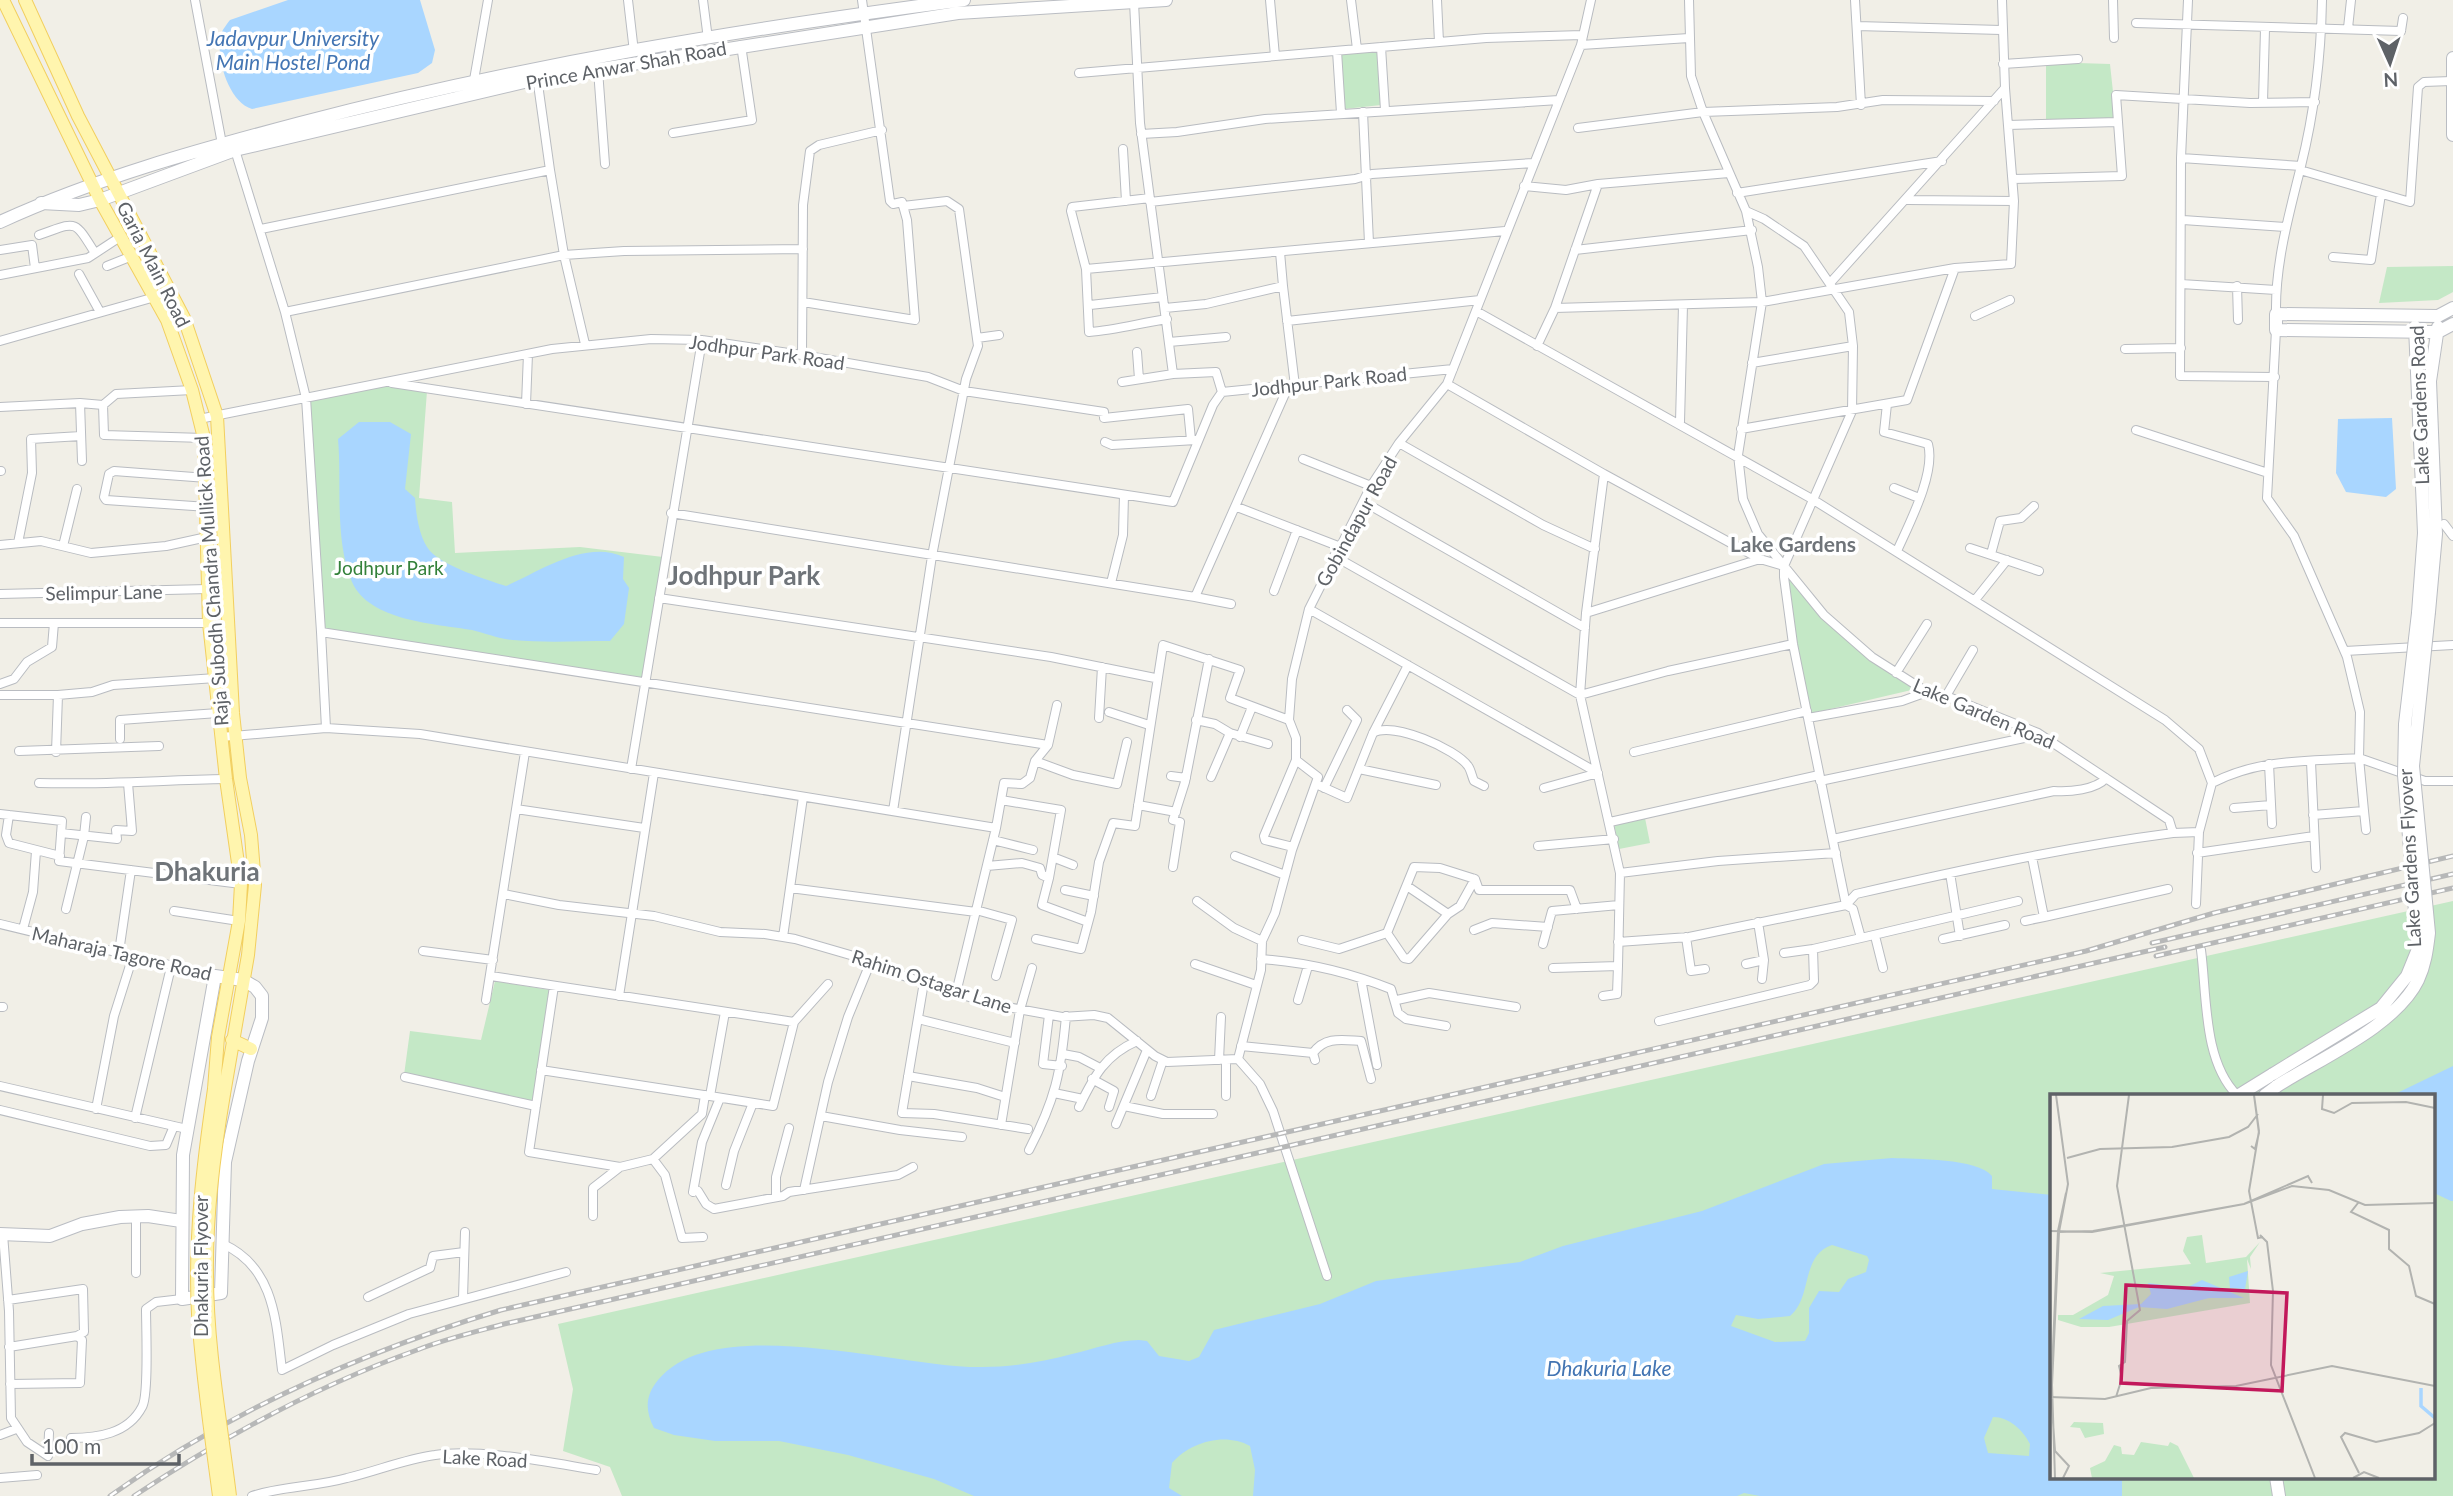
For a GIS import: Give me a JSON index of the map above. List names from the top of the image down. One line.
{"streets":{"main road":["Prince Anwar Shah Road","Garia Main Road","Lake Gardens Road","Raja Subodh Chandra Mullick Road","Lake Gardens Flyover","Maharaja Tagore Road","Dhakuria Flyover"],"street":["Jodhpur Park Road","Gobindapur Road","Selimpur Lane","Lake Garden Road","Rahim Ostagar Lane","Lake Road"]},"crossings":[["Prince Anwar Shah Road","Garia Main Road"],["Prince Anwar Shah Road","Raja Subodh Chandra Mullick Road"],["Garia Main Road","Jodhpur Park Road"],["Garia Main Road","Maharaja Tagore Road"],["Garia Main Road","Dhakuria Flyover"],["Jodhpur Park Road","Gobindapur Road"],["Jodhpur Park Road","Raja Subodh Chandra Mullick Road"],["Lake Gardens Road","Lake Gardens Flyover"],["Raja Subodh Chandra Mullick Road","Selimpur Lane"],["Raja Subodh Chandra Mullick Road","Maharaja Tagore Road"],["Raja Subodh Chandra Mullick Road","Dhakuria Flyover"]],"districts":["Lake Gardens","Jodhpur Park","Dhakuria"],"water":["Jadavpur University Main Hostel Pond","Dhakuria Lake"],"parks":["Jodhpur Park"],"scale_bar":"100 m","north":"bottom"}
